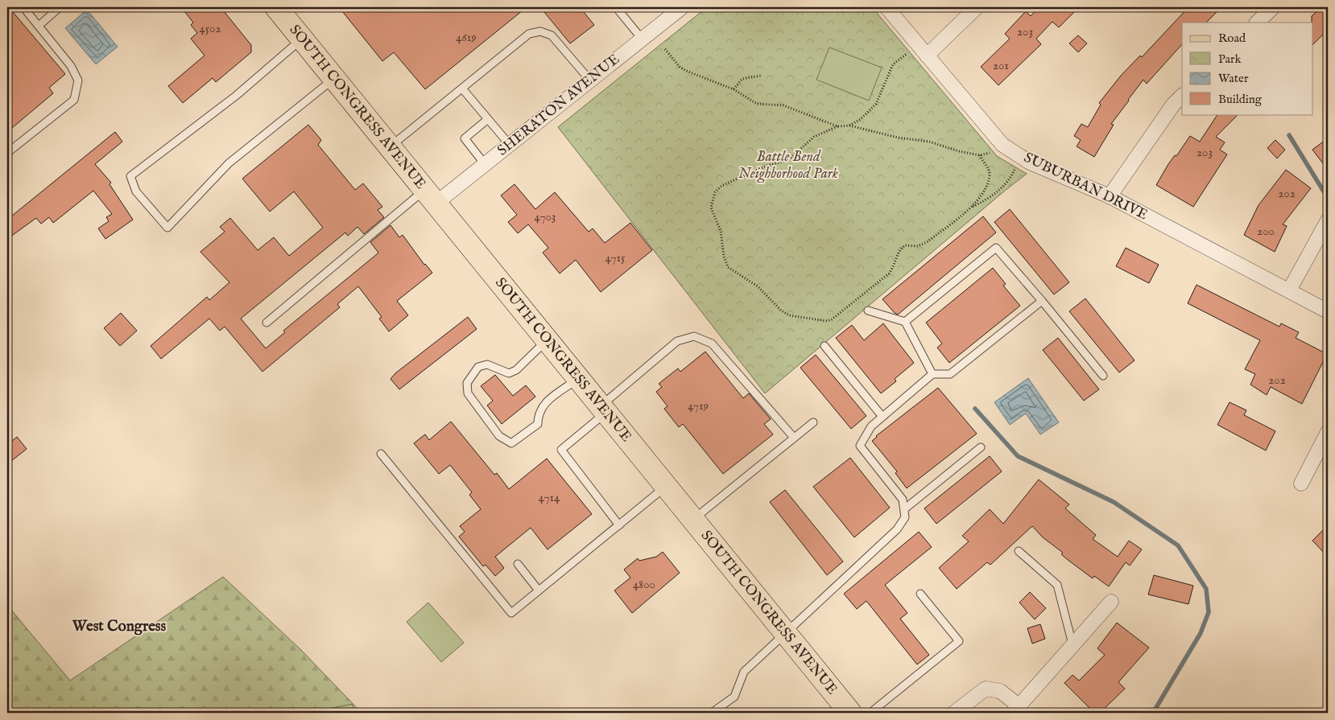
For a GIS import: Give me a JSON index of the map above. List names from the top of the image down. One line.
{"streets":{"main road":["SOUTH CONGRESS AVENUE"],"street":["SHERATON AVENUE","SUBURBAN DRIVE"]},"crossings":[["SHERATON AVENUE","SOUTH CONGRESS AVENUE"]],"districts":["West Congress"],"parks":["Battle Bend Neighborhood Park"],"house_numbers":["4502","203","4619","201","203","202","4703","200","4715","202","4719","4714","4800"],"legend":["Road","Park","Water","Building"]}
